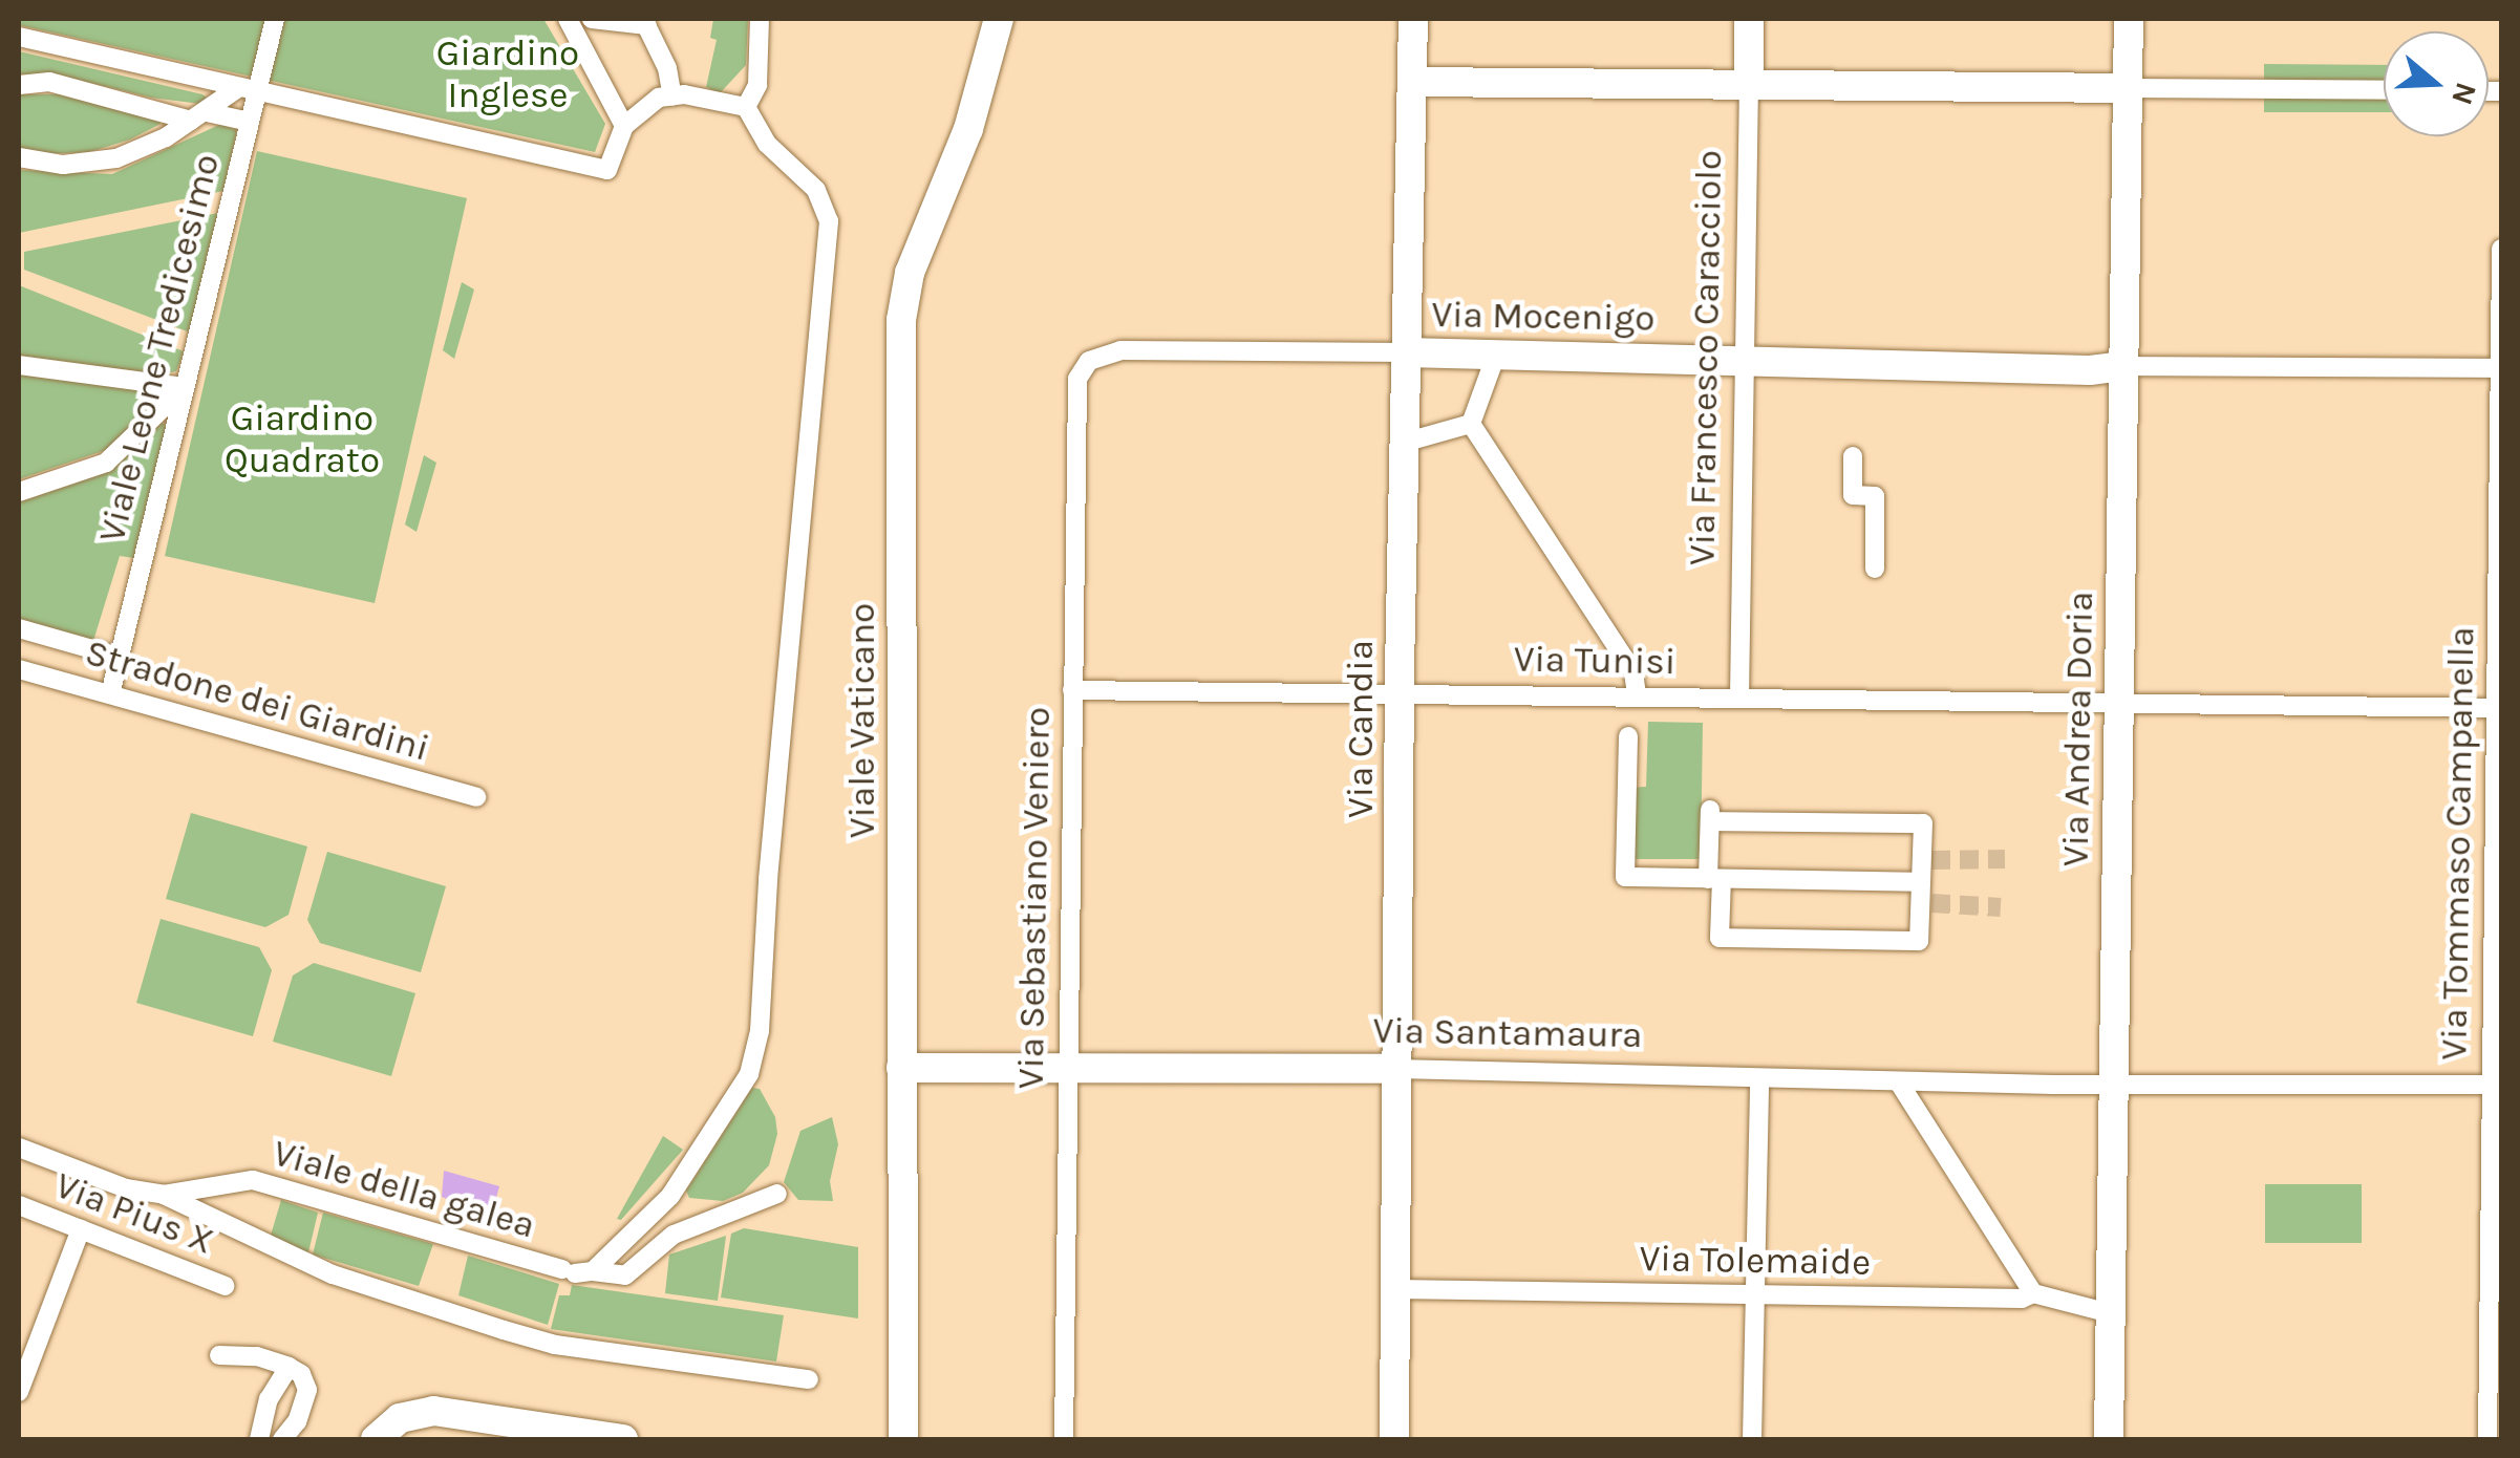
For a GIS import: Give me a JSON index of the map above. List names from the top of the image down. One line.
{"streets":{"main road":["Via Mocenigo","Via Francesco Caracciolo","Viale Vaticano","Via Candia","Via Andrea Doria","Via Santamaura"],"street":["Viale Leone Tredicesimo","Via Tunisi","Stradone dei Giardini","Via Tommaso Campanella","Via Sebastiano Veniero","Viale della galea","Via Pius X","Via Tolemaide"]},"crossings":[["Via Mocenigo","Via Francesco Caracciolo"],["Via Mocenigo","Via Candia"],["Via Mocenigo","Via Andrea Doria"],["Via Mocenigo","Via Sebastiano Veniero"],["Viale Leone Tredicesimo","Stradone dei Giardini"],["Via Francesco Caracciolo","Via Tunisi"],["Via Tunisi","Via Candia"],["Via Tunisi","Via Andrea Doria"],["Via Tunisi","Via Tommaso Campanella"],["Via Tunisi","Via Sebastiano Veniero"],["Viale Vaticano","Via Santamaura"],["Via Candia","Via Santamaura"],["Via Candia","Via Tolemaide"],["Via Andrea Doria","Via Santamaura"],["Via Andrea Doria","Via Tolemaide"],["Via Tommaso Campanella","Via Santamaura"],["Via Sebastiano Veniero","Via Santamaura"]],"parks":["Giardino Inglese","Giardino Quadrato"],"north":"right"}
